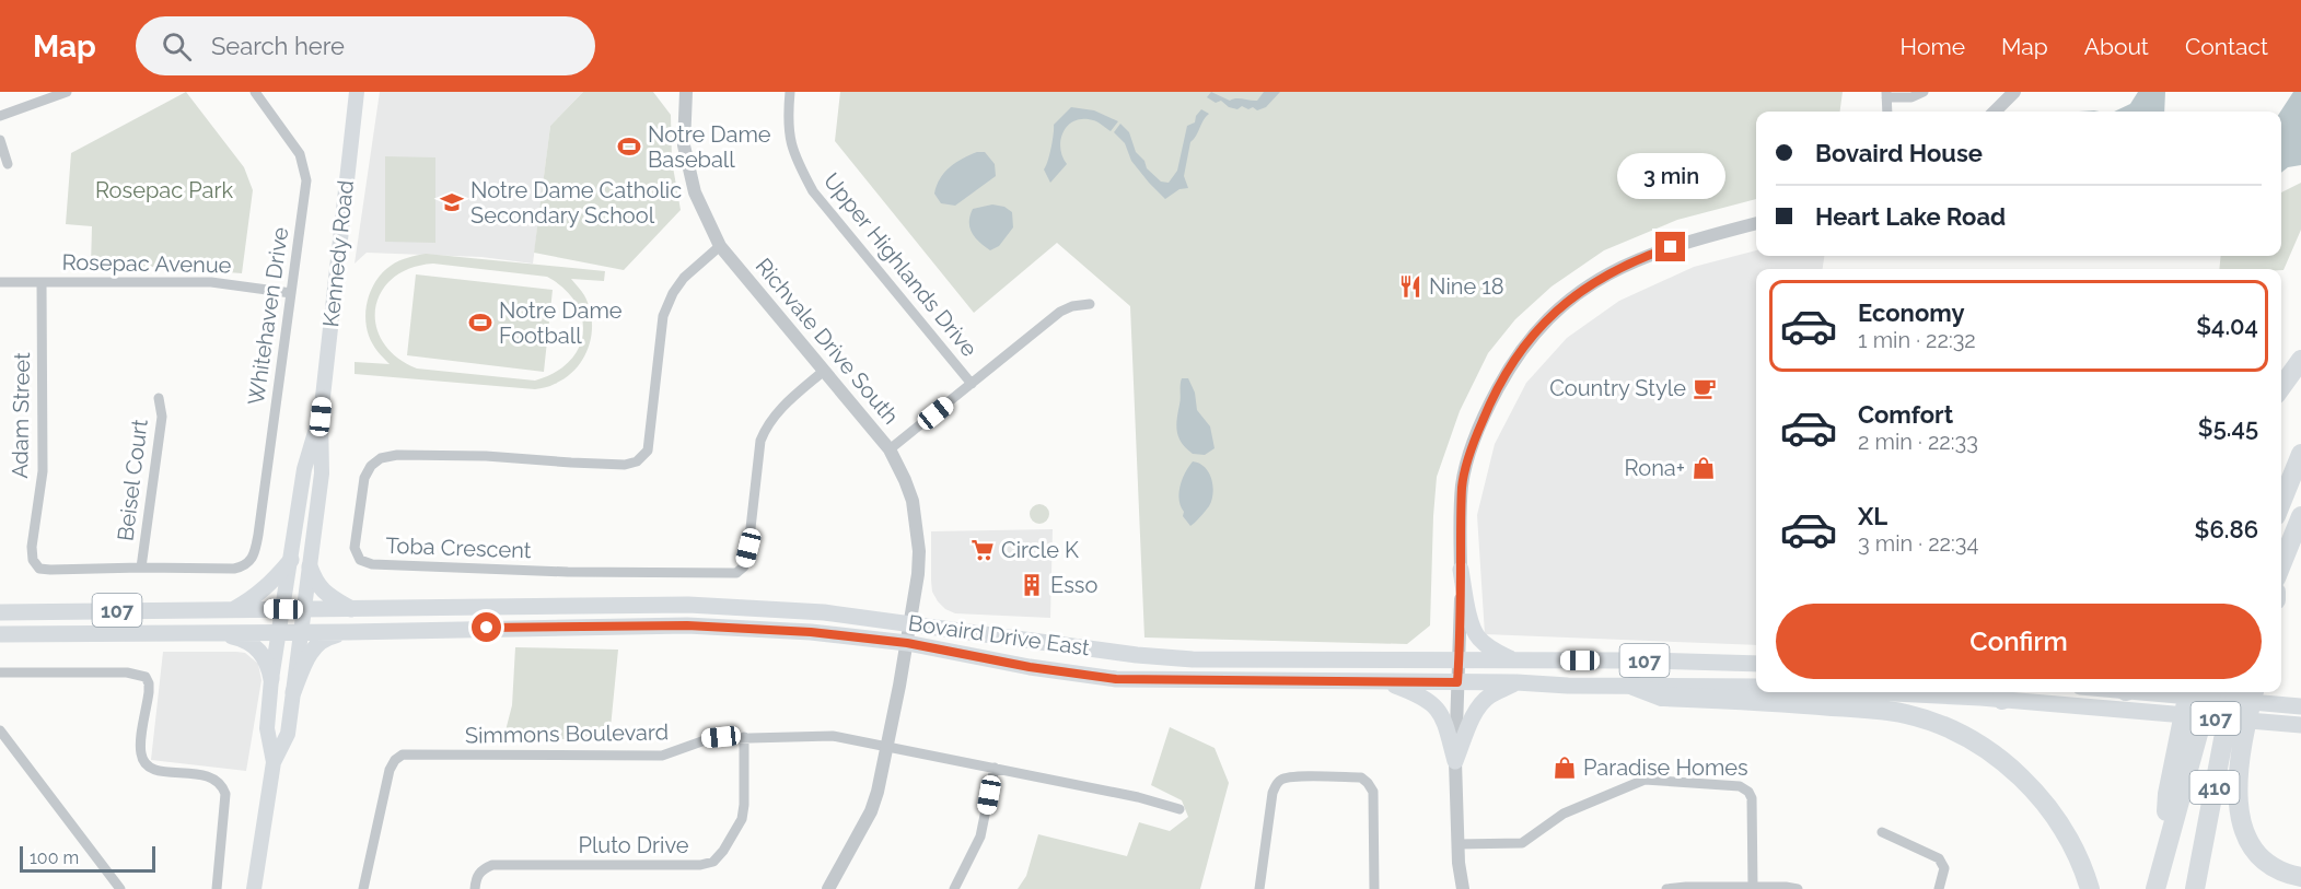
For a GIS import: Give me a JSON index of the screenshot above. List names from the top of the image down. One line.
{"streets":{"highway":["410"],"main road":["Kennedy Road","107","Bovaird Drive East"],"street":["Rosepac Avenue","Upper Highlands Drive","Whitehaven Drive","Richvale Drive South","Adam Street","Beisel Court","Toba Crescent","Simmons Boulevard","Pluto Drive"]},"crossings":[["Rosepac Avenue","Whitehaven Drive"],["Rosepac Avenue","Adam Street"],["Whitehaven Drive","Adam Street"],["Richvale Drive South","Toba Crescent"],["Richvale Drive South","Bovaird Drive East"],["Richvale Drive South","Simmons Boulevard"],["Adam Street","Beisel Court"],["Simmons Boulevard","Pluto Drive"]],"parks":["Rosepac Park"],"places":{"sports":["Notre Dame Baseball","Notre Dame Football"],"school or university":["Notre Dame Catholic Secondary School"],"restaurant":["Nine 18"],"cafe":["Country Style"],"shop":["Rona+","Paradise Homes"],"supermarket":["Circle K"],"building":["Esso"]},"scale_bar":"100 m","page":{"header":"Map","search":"Search here","nav":["Home","Map","About","Contact"],"banner":["Bovaird House","Heart Lake Road"],"bubble":"3 min","list":[{"name":"Economy","note":"1 min · 22:32","value":"$4.04"},{"name":"Comfort","note":"2 min · 22:33","value":"$5.45"},{"name":"XL","note":"3 min · 22:34","value":"$6.86"}],"buttons":"Confirm","scale":"100 m"}}
